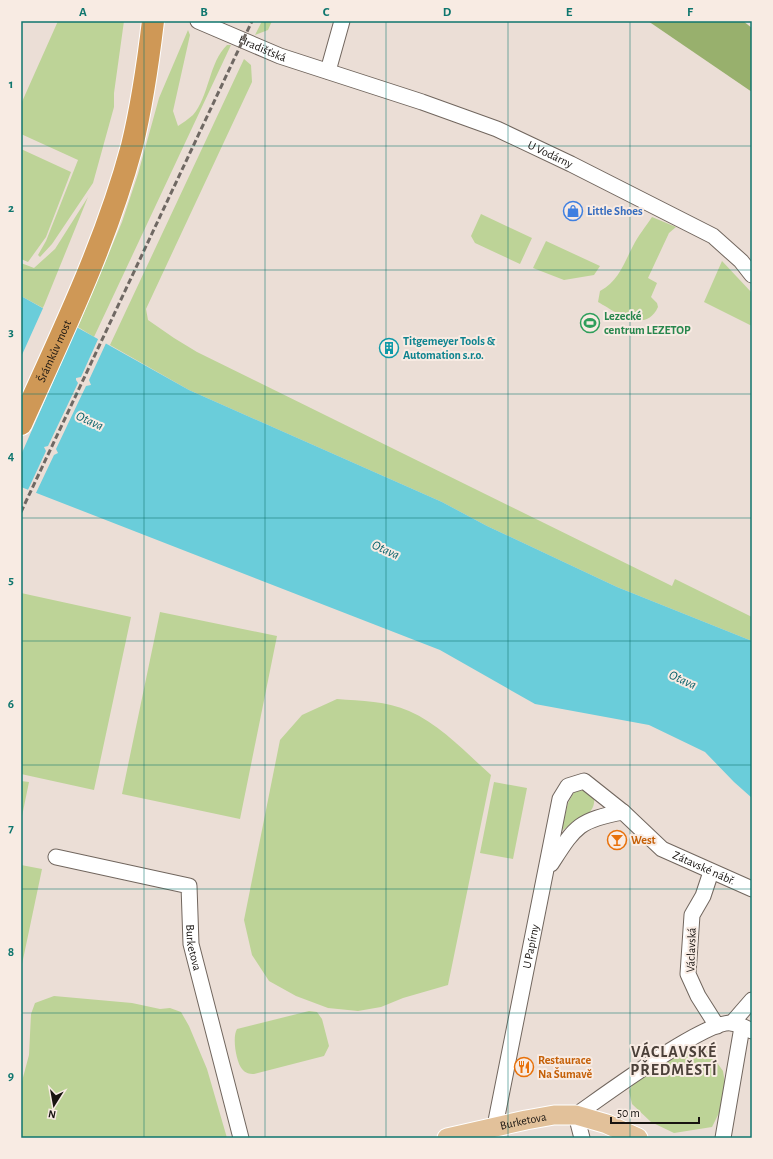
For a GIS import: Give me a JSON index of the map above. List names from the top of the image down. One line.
{"streets":{"highway":["Šrámkův most"],"main road":["Burketova"],"street":["Hradišťská","U Vodárny","Zátavské nábř.","U Papírny","Václavská"]},"crossings":[["Hradišťská","U Vodárny"],["Zátavské nábř.","U Papírny"],["Zátavské nábř.","Václavská"],["Burketova","U Papírny"]],"districts":["VÁCLAVSKÉ PŘEDMĚSTÍ"],"water":["Otava"],"places":{"shop":["Little Shoes"],"sports":["Lezecké centrum LEZETOP"],"building":["Titgemeyer Tools & Automation s.r.o."],"bar":["West"],"restaurant":["Restaurace Na Šumavě"]},"scale_bar":"50 m","north":"bottom","grid":{"columns":["A","B","C","D","E","F"],"rows":["1","2","3","4","5","6","7","8","9"]}}
